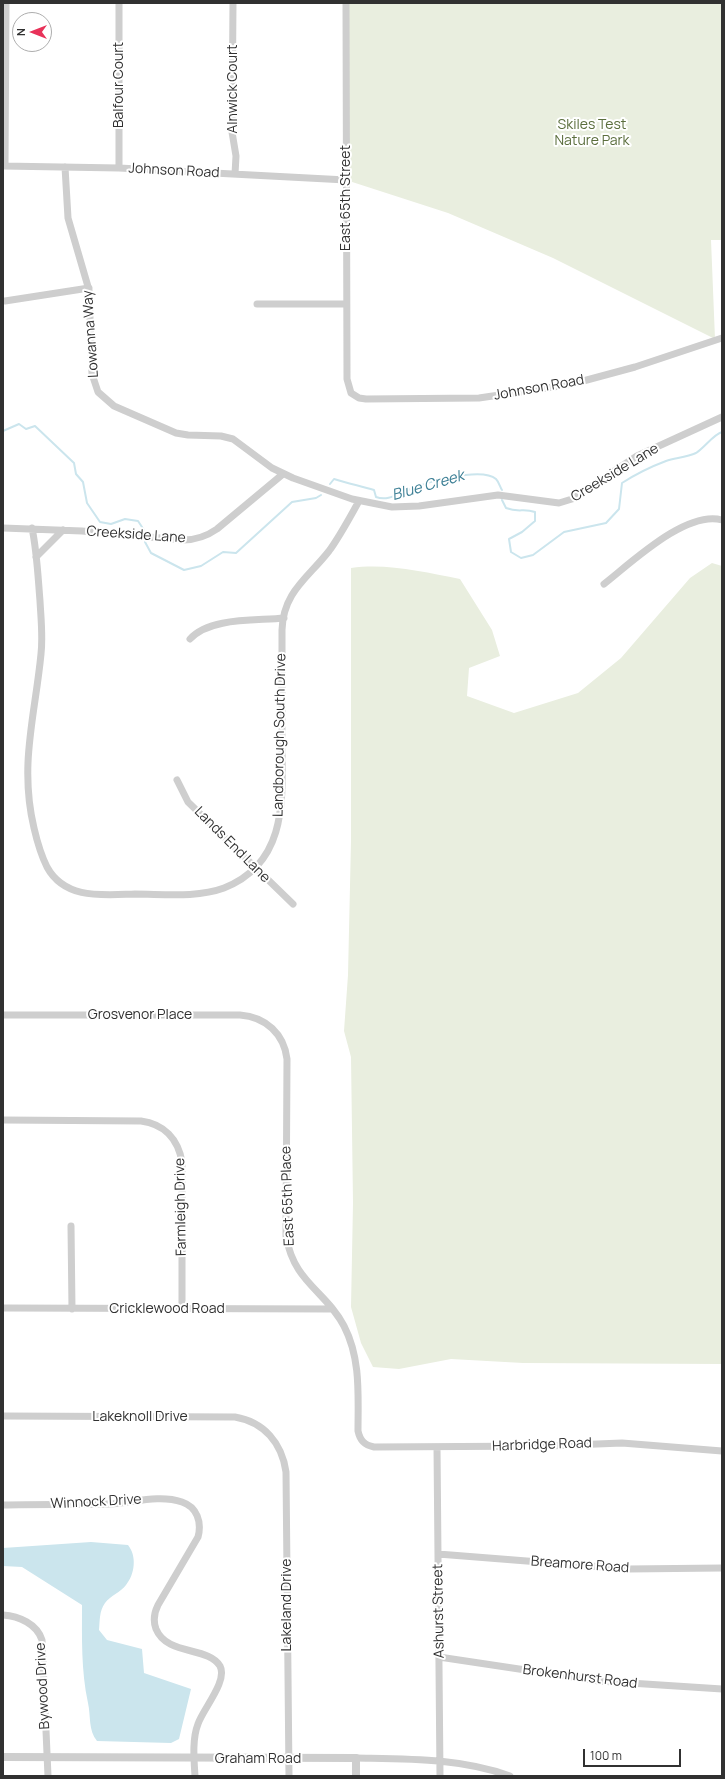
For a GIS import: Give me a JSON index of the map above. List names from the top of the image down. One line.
{"streets":{"street":["Balfour Court","Alnwick Court","Johnson Road","East 65th Street","Lowanna Way","Creekside Lane","Landborough South Drive","Lands End Lane","Grosvenor Place","East 65th Place","Farmleigh Drive","Cricklewood Road","Lakeknoll Drive","Harbridge Road","Winnock Drive","Breamore Road","Lakeland Drive","Ashurst Street","Brokenhurst Road","Bywood Drive","Graham Road"]},"crossings":[["Balfour Court","Johnson Road"],["Alnwick Court","Johnson Road"],["Johnson Road","East 65th Street"],["Johnson Road","Lowanna Way"],["Lowanna Way","Creekside Lane"],["Creekside Lane","Landborough South Drive"],["Landborough South Drive","Lands End Lane"],["Grosvenor Place","East 65th Place"],["East 65th Place","Cricklewood Road"],["East 65th Place","Harbridge Road"],["Farmleigh Drive","Cricklewood Road"],["Lakeknoll Drive","Lakeland Drive"],["Harbridge Road","Ashurst Street"],["Winnock Drive","Graham Road"],["Breamore Road","Ashurst Street"],["Lakeland Drive","Graham Road"],["Ashurst Street","Brokenhurst Road"],["Ashurst Street","Graham Road"],["Bywood Drive","Graham Road"]],"water":["Blue Creek"],"parks":["Skiles Test Nature Park"],"scale_bar":"100 m","north":"left"}
